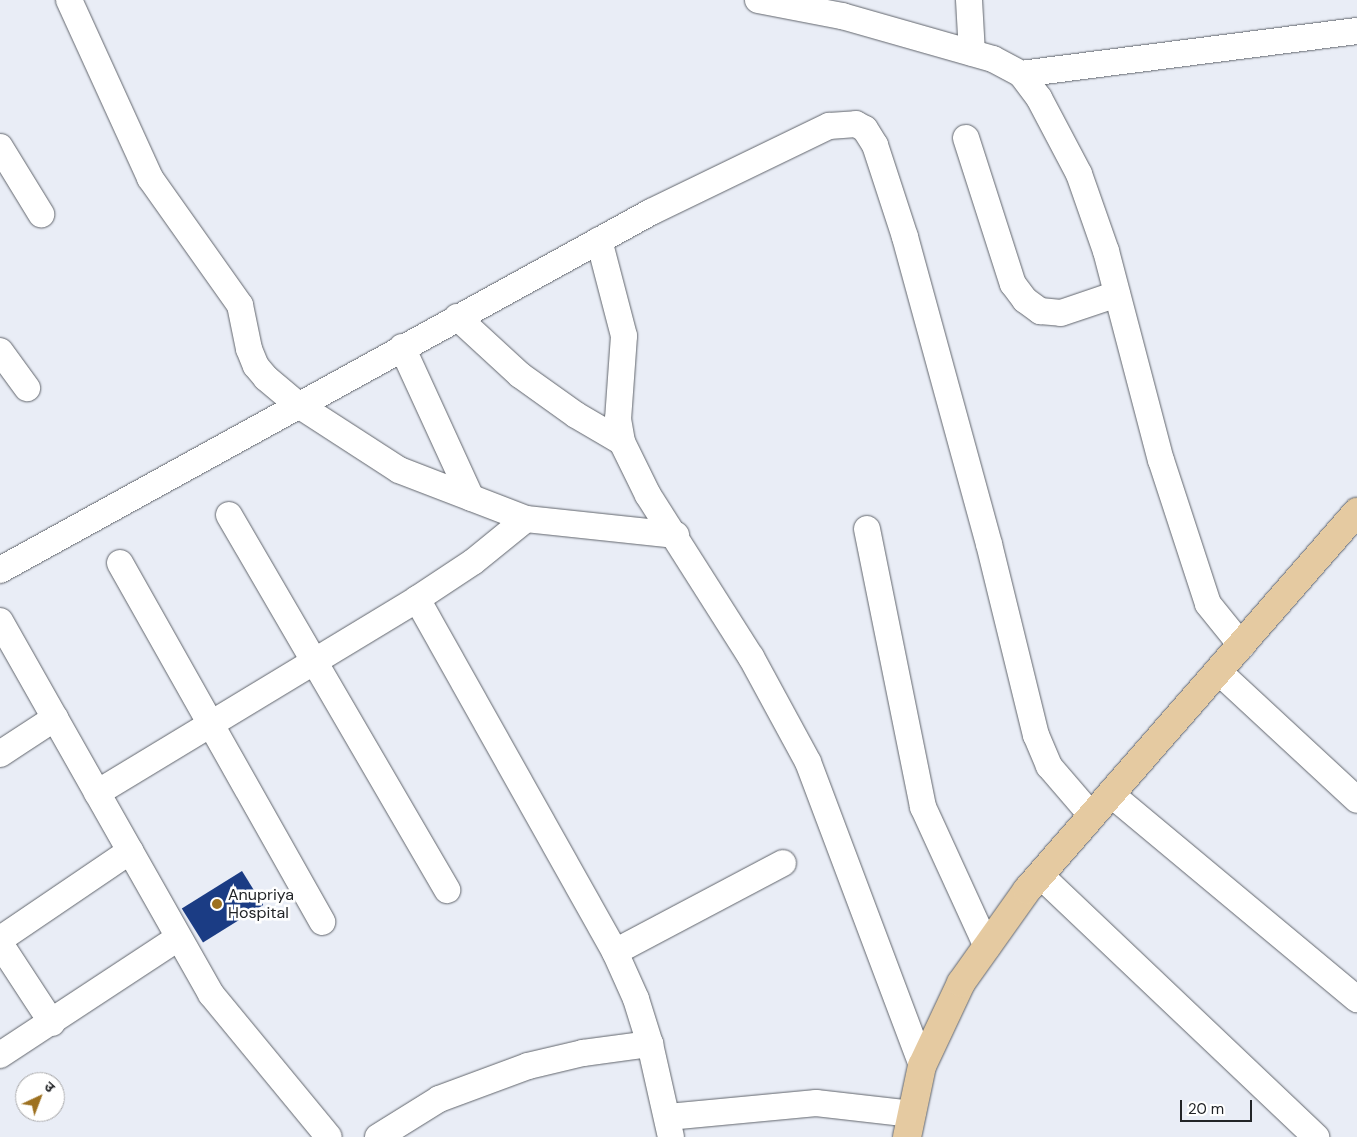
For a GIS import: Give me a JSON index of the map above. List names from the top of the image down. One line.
{"places":["Anupriya Hospital"],"scale_bar":"20 m","north":"top right"}
